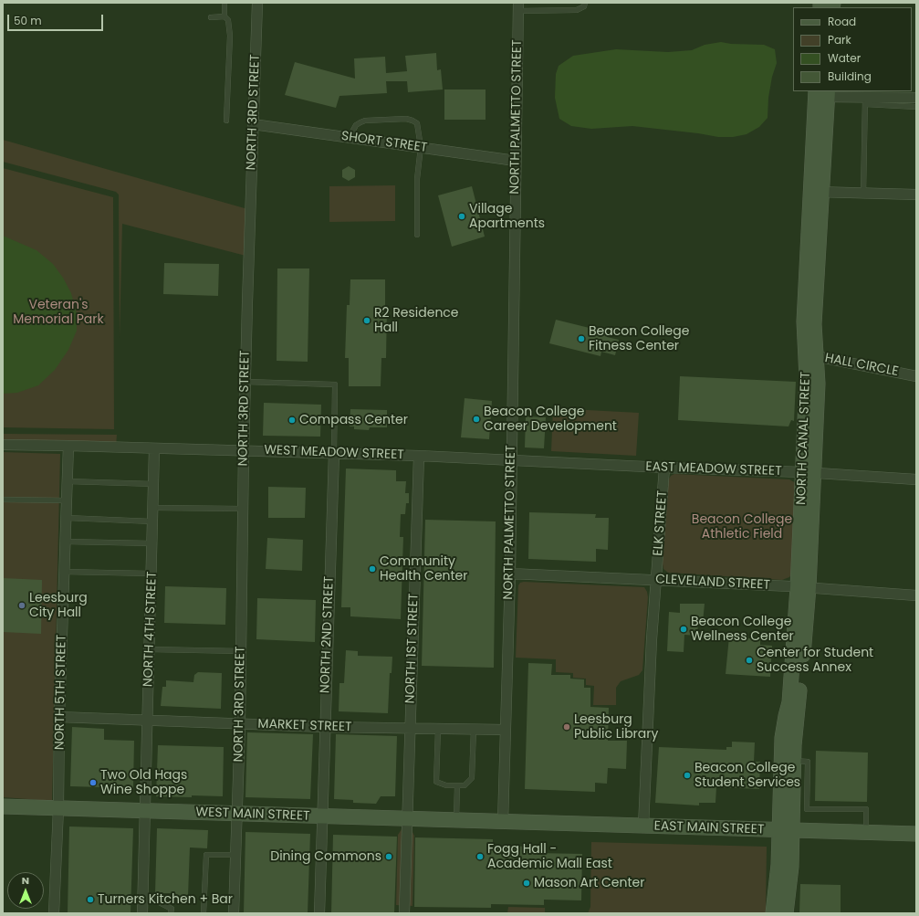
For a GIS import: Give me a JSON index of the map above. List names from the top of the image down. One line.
{"streets":{"street":["NORTH 3RD STREET","NORTH PALMETTO STREET","SHORT STREET","HALL CIRCLE","NORTH CANAL STREET","WEST MEADOW STREET","EAST MEADOW STREET","ELK STREET","CLEVELAND STREET","NORTH 4TH STREET","NORTH 2ND STREET","NORTH 1ST STREET","NORTH 5TH STREET","MARKET STREET","WEST MAIN STREET","EAST MAIN STREET"]},"crossings":[["NORTH 3RD STREET","SHORT STREET"],["NORTH 3RD STREET","WEST MEADOW STREET"],["NORTH 3RD STREET","MARKET STREET"],["NORTH 3RD STREET","WEST MAIN STREET"],["NORTH PALMETTO STREET","SHORT STREET"],["NORTH PALMETTO STREET","WEST MEADOW STREET"],["NORTH PALMETTO STREET","EAST MEADOW STREET"],["NORTH PALMETTO STREET","CLEVELAND STREET"],["NORTH PALMETTO STREET","MARKET STREET"],["NORTH PALMETTO STREET","WEST MAIN STREET"],["NORTH PALMETTO STREET","EAST MAIN STREET"],["HALL CIRCLE","NORTH CANAL STREET"],["NORTH CANAL STREET","EAST MEADOW STREET"],["NORTH CANAL STREET","CLEVELAND STREET"],["NORTH CANAL STREET","EAST MAIN STREET"],["WEST MEADOW STREET","EAST MEADOW STREET"],["WEST MEADOW STREET","NORTH 4TH STREET"],["WEST MEADOW STREET","NORTH 2ND STREET"],["WEST MEADOW STREET","NORTH 1ST STREET"],["WEST MEADOW STREET","NORTH 5TH STREET"],["EAST MEADOW STREET","ELK STREET"],["ELK STREET","CLEVELAND STREET"],["ELK STREET","EAST MAIN STREET"],["NORTH 4TH STREET","MARKET STREET"],["NORTH 4TH STREET","WEST MAIN STREET"],["NORTH 2ND STREET","MARKET STREET"],["NORTH 2ND STREET","WEST MAIN STREET"],["NORTH 1ST STREET","MARKET STREET"],["NORTH 1ST STREET","WEST MAIN STREET"],["NORTH 5TH STREET","MARKET STREET"],["NORTH 5TH STREET","WEST MAIN STREET"],["WEST MAIN STREET","EAST MAIN STREET"]],"parks":["Veteran's Memorial Park","Beacon College Athletic Field"],"places":["Village Apartments","R2 Residence Hall","Beacon College Fitness Center","Beacon College Career Development","Compass Center","Community Health Center","Leesburg City Hall","Beacon College Wellness Center","Center for Student Success Annex","Leesburg Public Library","Beacon College Student Services","Two Old Hags Wine Shoppe","Dining Commons","Fogg Hall - Academic Mall East","Mason Art Center","Turners Kitchen + Bar"],"legend":["Road","Park","Water","Building"],"scale_bar":"50 m","north":"top"}
